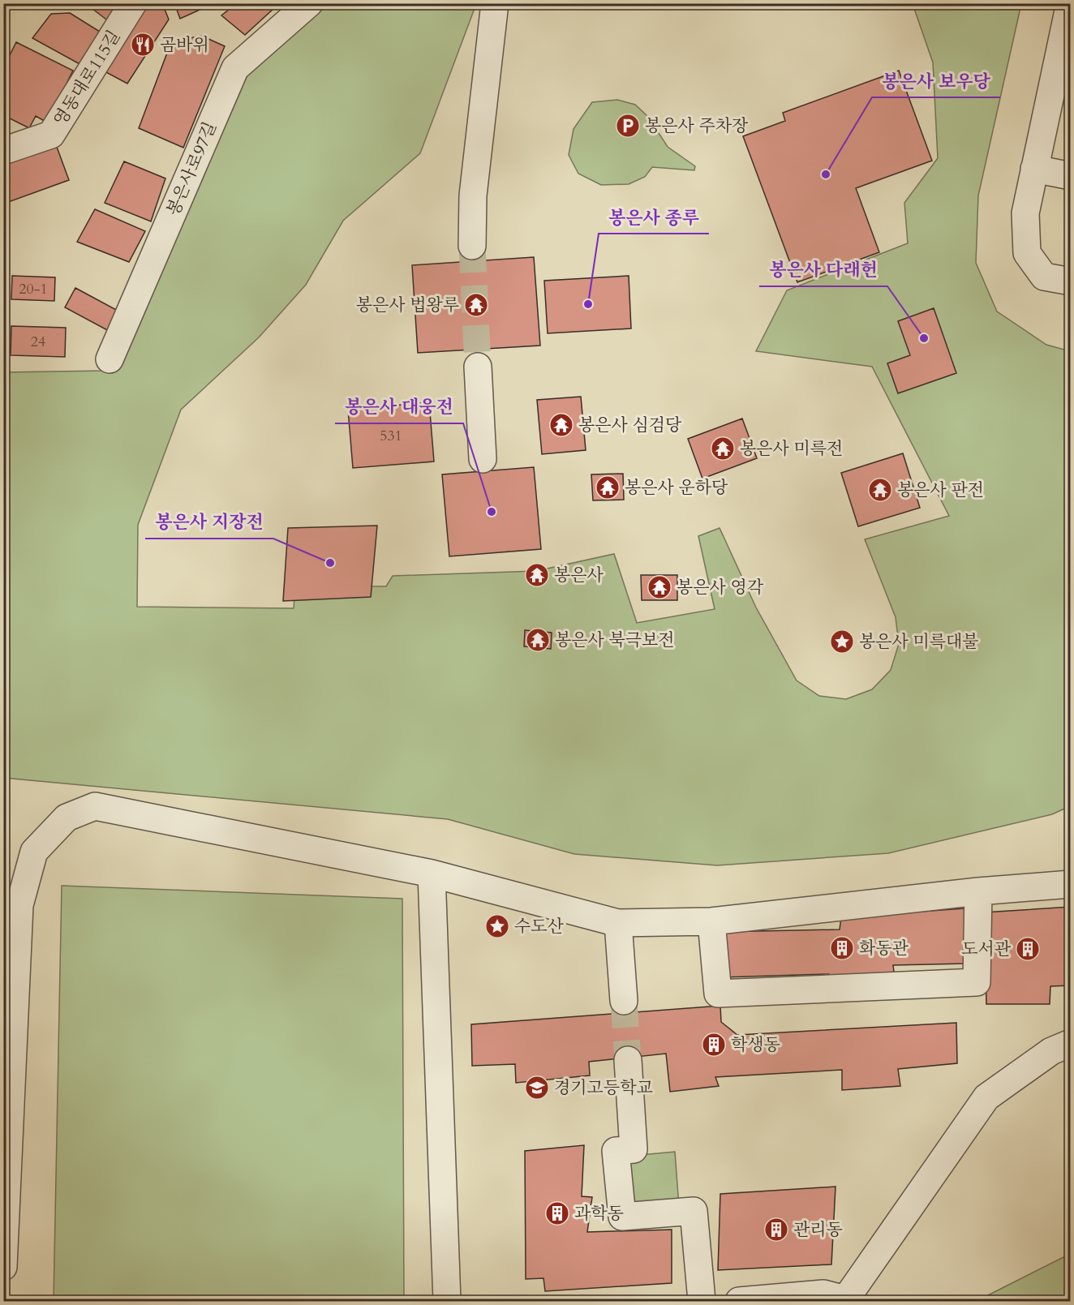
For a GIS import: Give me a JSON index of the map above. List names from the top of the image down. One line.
{"streets":{"street":["영동대로115길","봉은사로97길"]},"places":{"restaurant":["곰바위"],"parking":["봉은사 주차장"],"other":["봉은사 보우당","봉은사 종루","봉은사 다래헌","봉은사 대웅전","봉은사 지장전"],"temple":["봉은사 법왕루","봉은사 심검당","봉은사 미륵전","봉은사 운하당","봉은사 판전","봉은사","봉은사 영각","봉은사 북극보전"],"place":["봉은사 미륵대불","수도산"],"building":["화동관","도서관","학생동","과학동","관리동"],"school or university":["경기고등학교"]},"house_numbers":["20-1","24","531"]}
